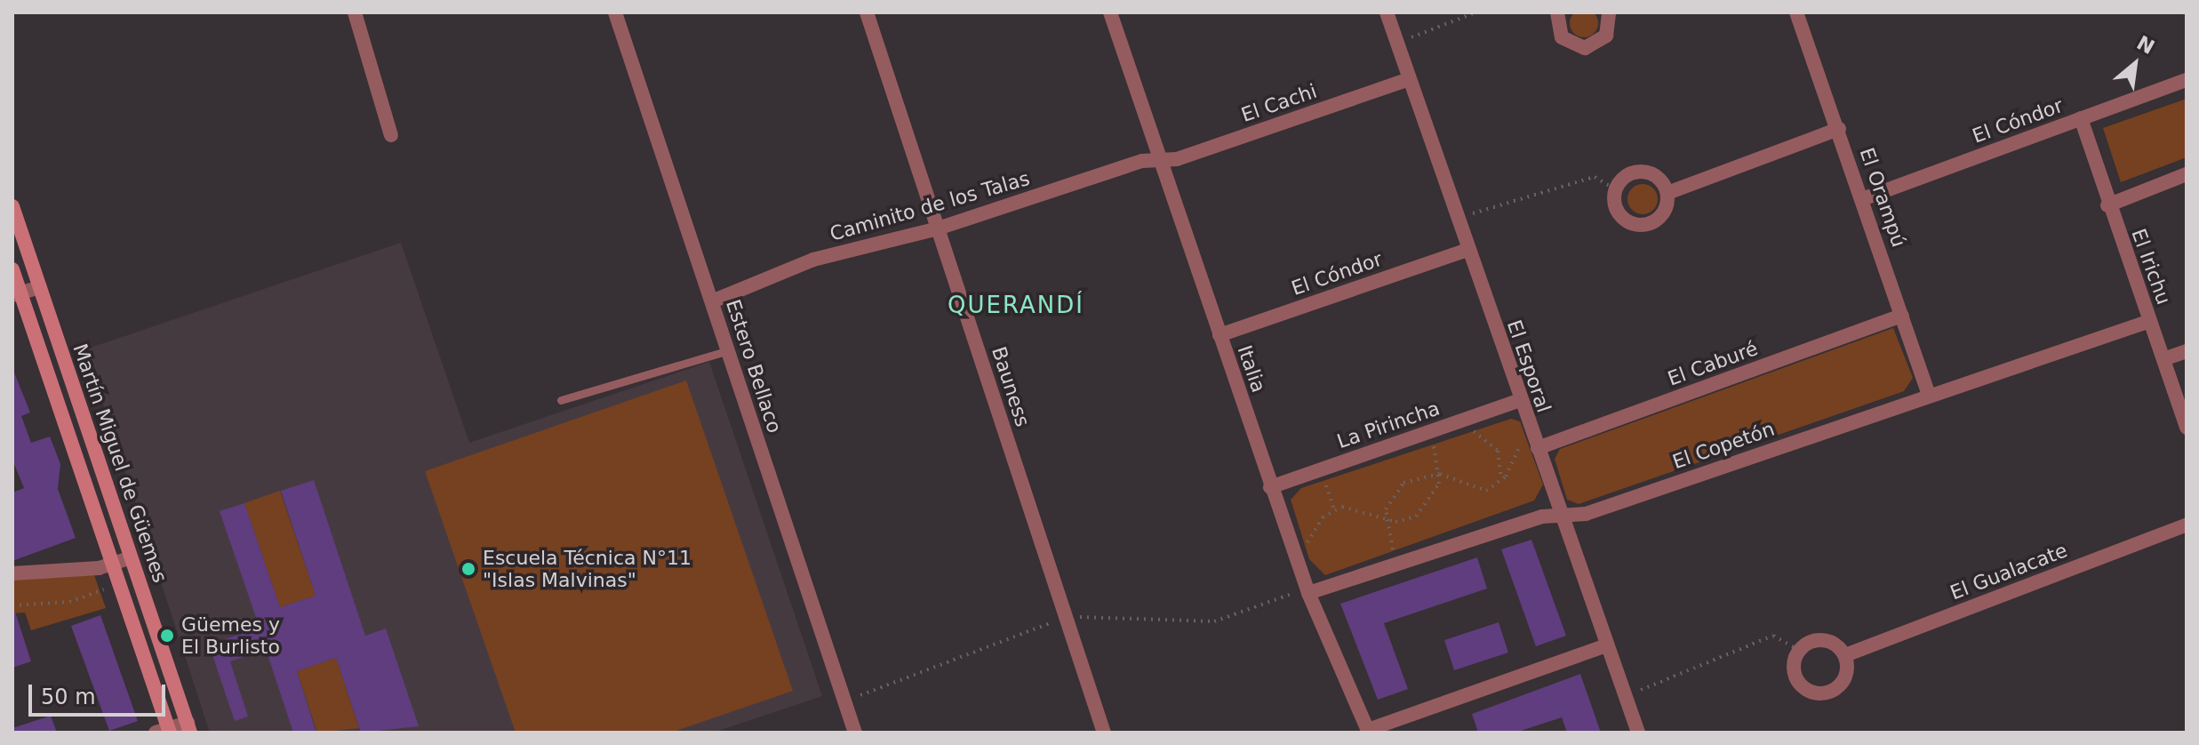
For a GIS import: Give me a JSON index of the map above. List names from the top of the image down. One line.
{"streets":{"main road":["Martín Miguel de Güemes"],"street":["El Cachi","El Cóndor","El Orampú","Caminito de los Talas","El Irichu","El Caburé","Estero Bellaco","El Esporal","Italia","Bauness","La Pirincha","El Copetón","El Gualacate"]},"crossings":[["El Cachi","Caminito de los Talas"],["El Cachi","El Esporal"],["El Cachi","Italia"],["El Cóndor","El Orampú"],["El Cóndor","El Irichu"],["El Cóndor","El Esporal"],["El Cóndor","Italia"],["El Orampú","El Caburé"],["El Orampú","El Copetón"],["Caminito de los Talas","Estero Bellaco"],["Caminito de los Talas","Italia"],["Caminito de los Talas","Bauness"],["El Irichu","El Copetón"],["El Caburé","El Esporal"],["El Esporal","La Pirincha"],["El Esporal","El Copetón"],["Italia","La Pirincha"],["Italia","El Copetón"]],"districts":["QUERANDÍ"],"places":["Escuela Técnica N°11 \"Islas Malvinas\"","Güemes y El Burlisto"],"scale_bar":"50 m","north":"top right"}
